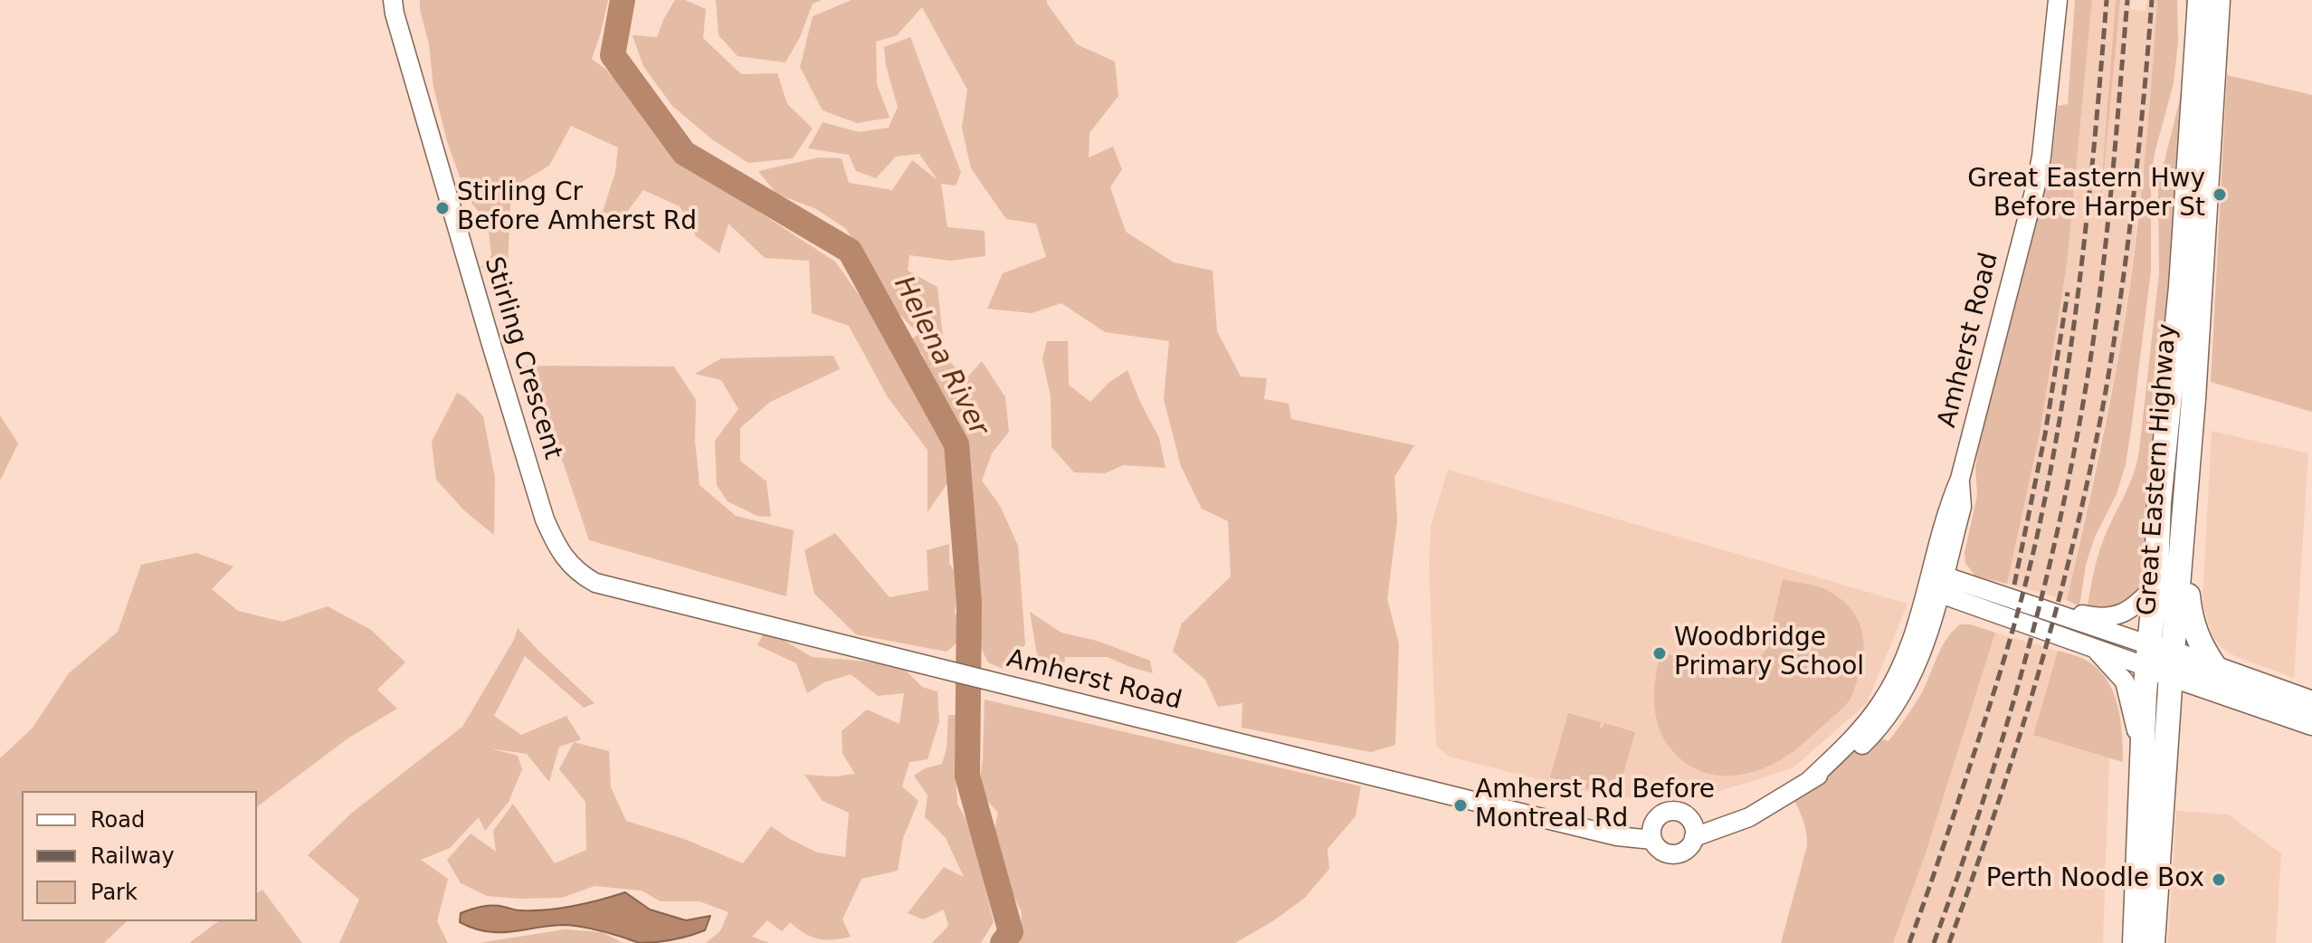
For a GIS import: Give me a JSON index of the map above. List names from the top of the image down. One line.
{"streets":{"main road":["Great Eastern Highway"],"street":["Amherst Road","Stirling Crescent"]},"crossings":[["Amherst Road","Stirling Crescent"]],"water":["Helena River"],"places":["Great Eastern Hwy Before Harper St","Stirling Cr Before Amherst Rd","Woodbridge Primary School","Amherst Rd Before Montreal Rd","Perth Noodle Box"],"legend":["Road","Railway","Park"]}
